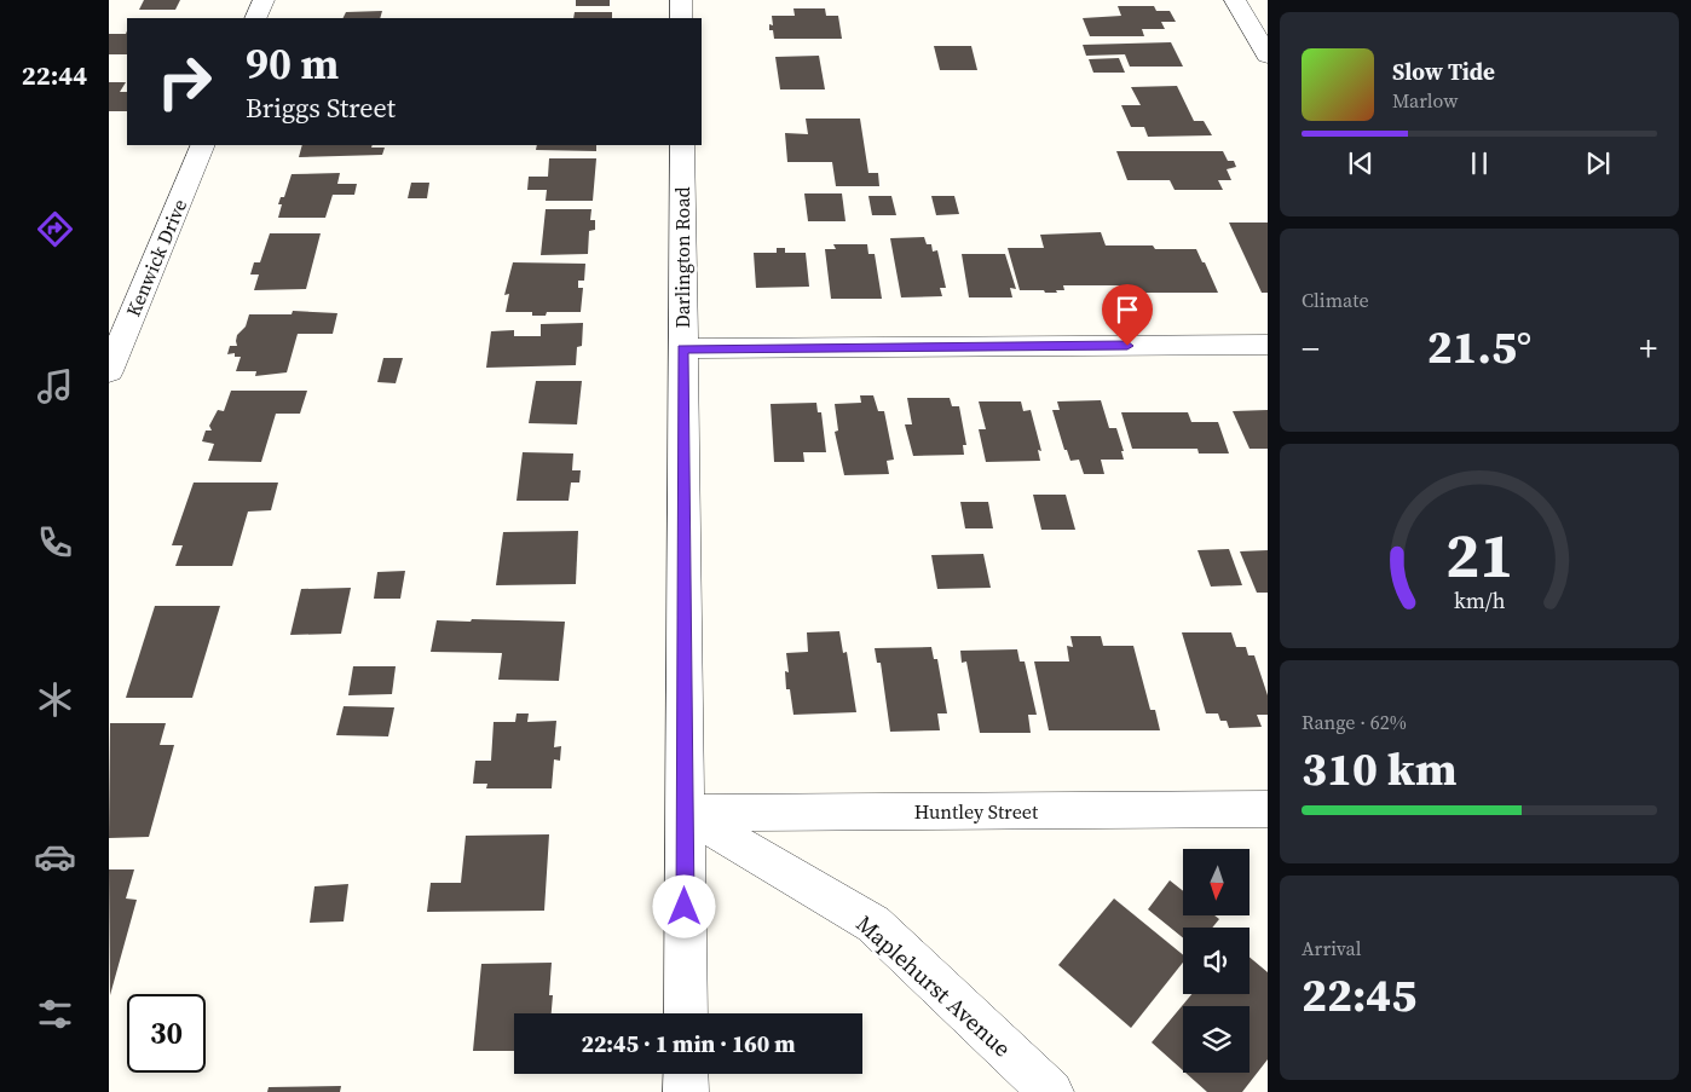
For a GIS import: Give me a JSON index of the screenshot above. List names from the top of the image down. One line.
{"streets":{"street":["Kenwick Drive","Darlington Road","Huntley Street","Maplehurst Avenue"]},"crossings":[["Darlington Road","Huntley Street"],["Darlington Road","Maplehurst Avenue"],["Huntley Street","Maplehurst Avenue"]],"north":"bottom","page":{"tabs":"22:44","turn":["90 m","Briggs Street"],"song":["Slow Tide","Marlow"],"tile":["Climate",["Range · 62%","310 km"],["Arrival","22:45"]],"heat":["−","21.5°","+"],"limit":"30","trip":"22:45 · 1 min · 160 m","gauge":["21","km/h"]}}
